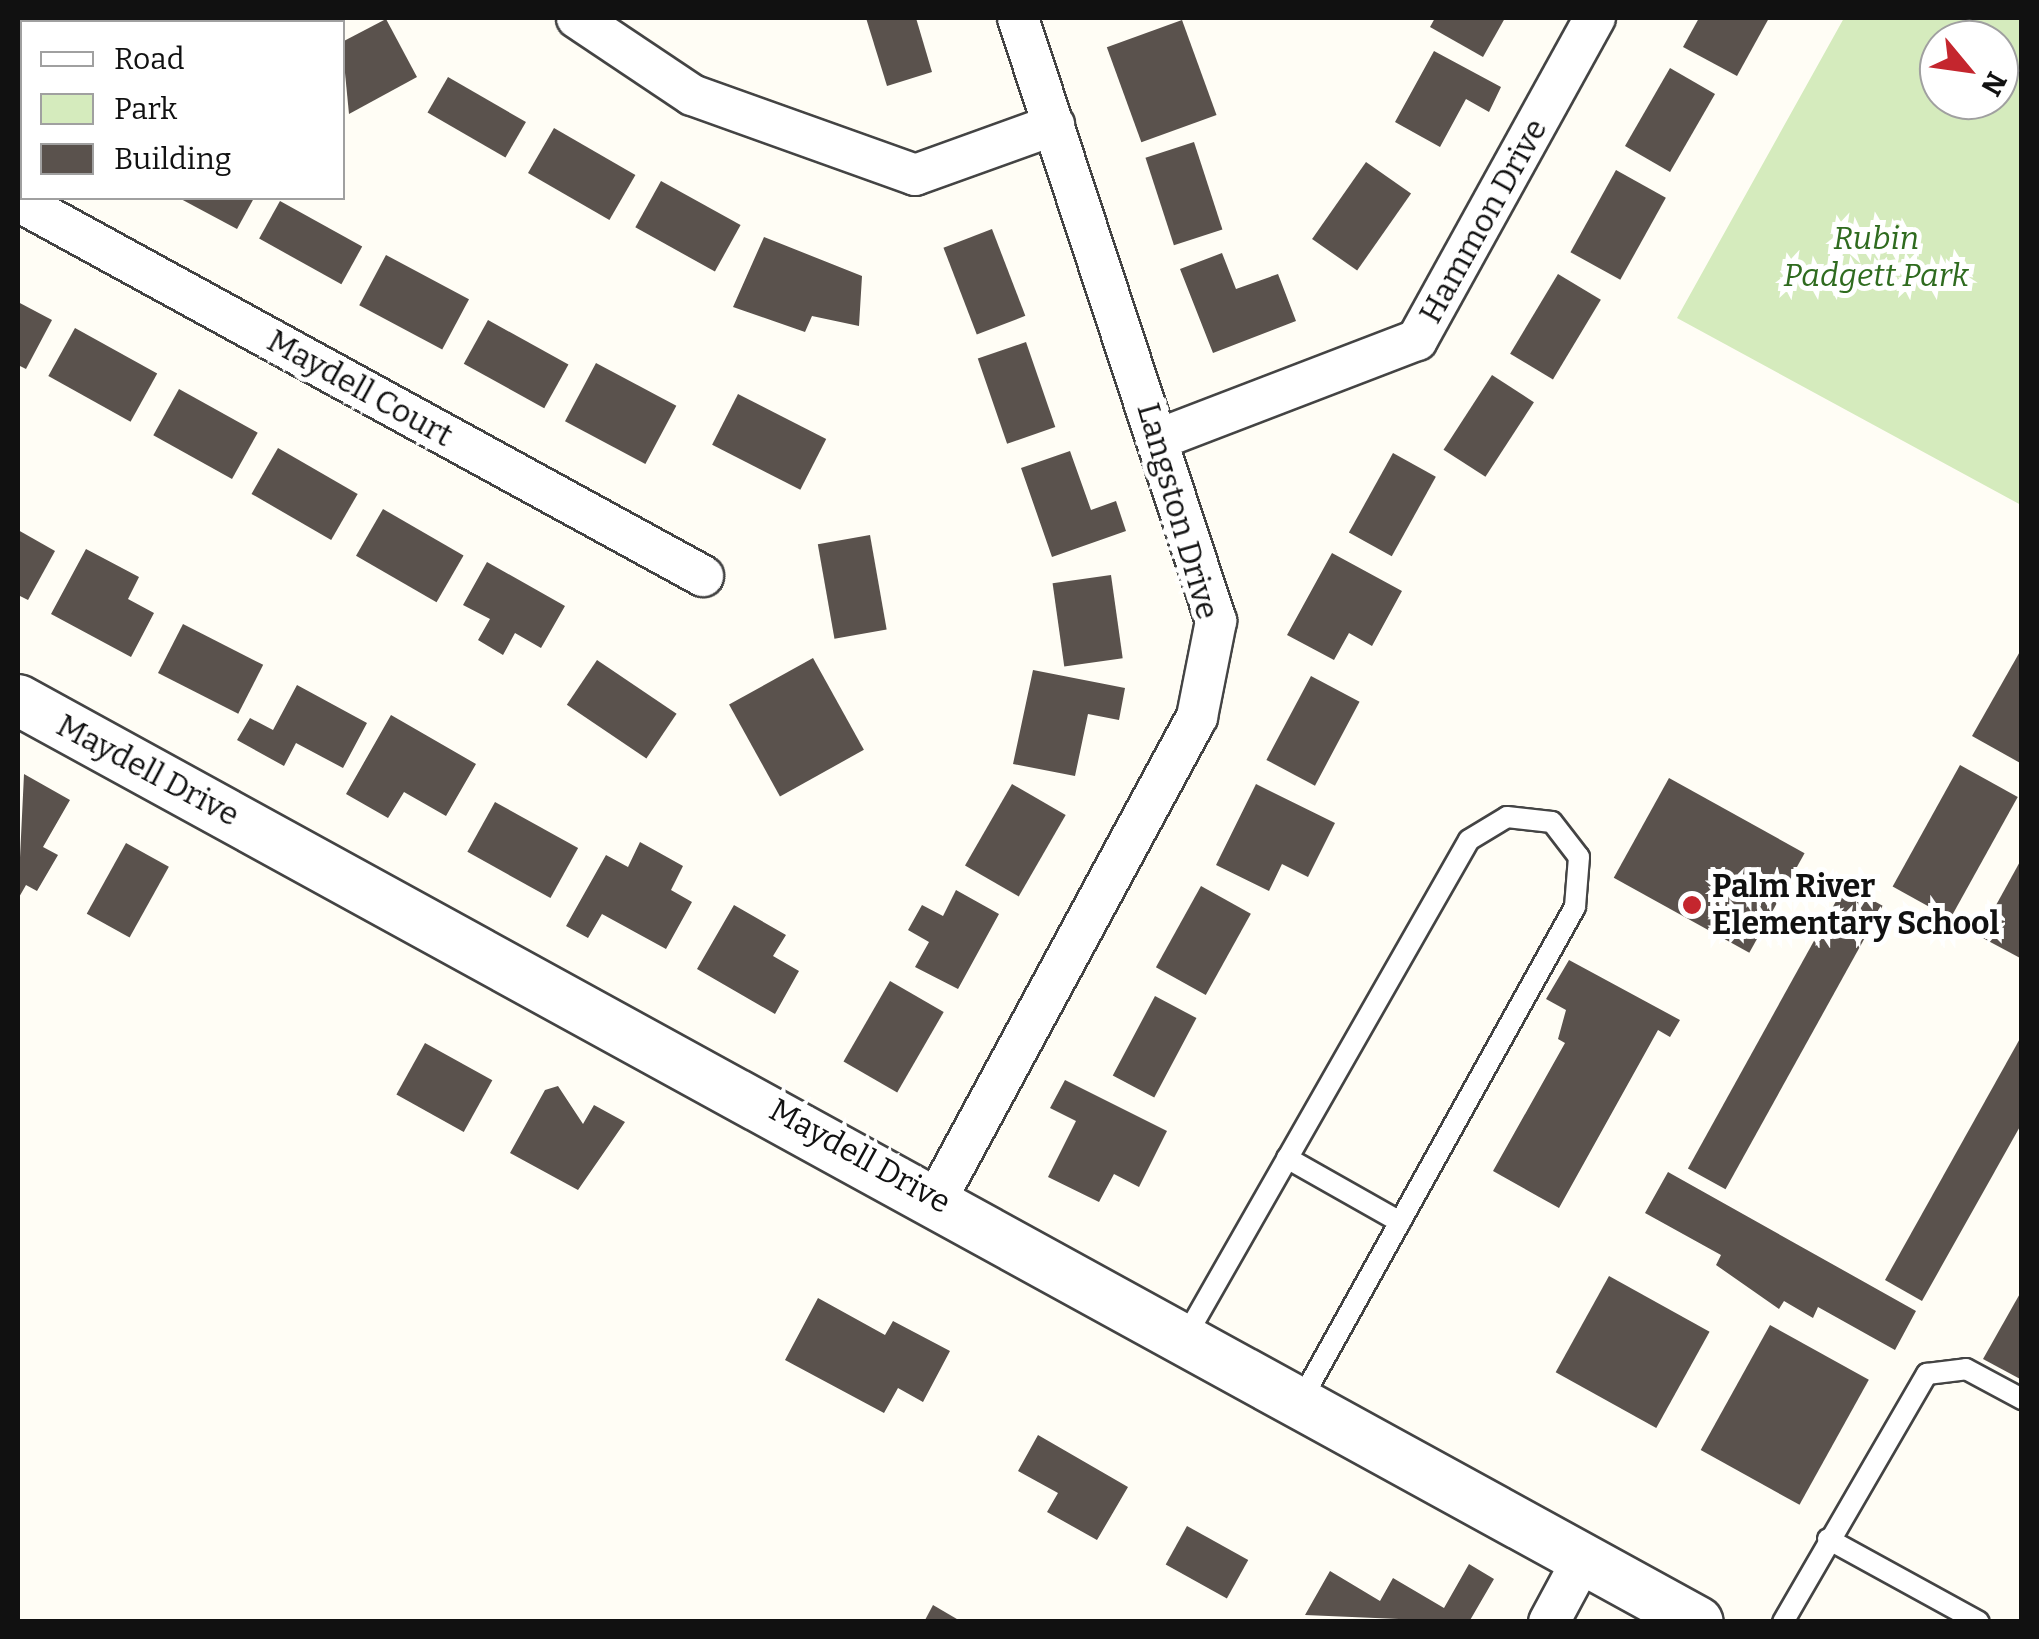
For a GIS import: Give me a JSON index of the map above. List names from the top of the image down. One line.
{"streets":{"street":["Hammon Drive","Maydell Court","Langston Drive","Maydell Drive"]},"crossings":[["Hammon Drive","Langston Drive"],["Langston Drive","Maydell Drive"]],"parks":["Rubin Padgett Park"],"places":["Palm River Elementary School"],"legend":["Road","Park","Building"],"north":"bottom right"}
